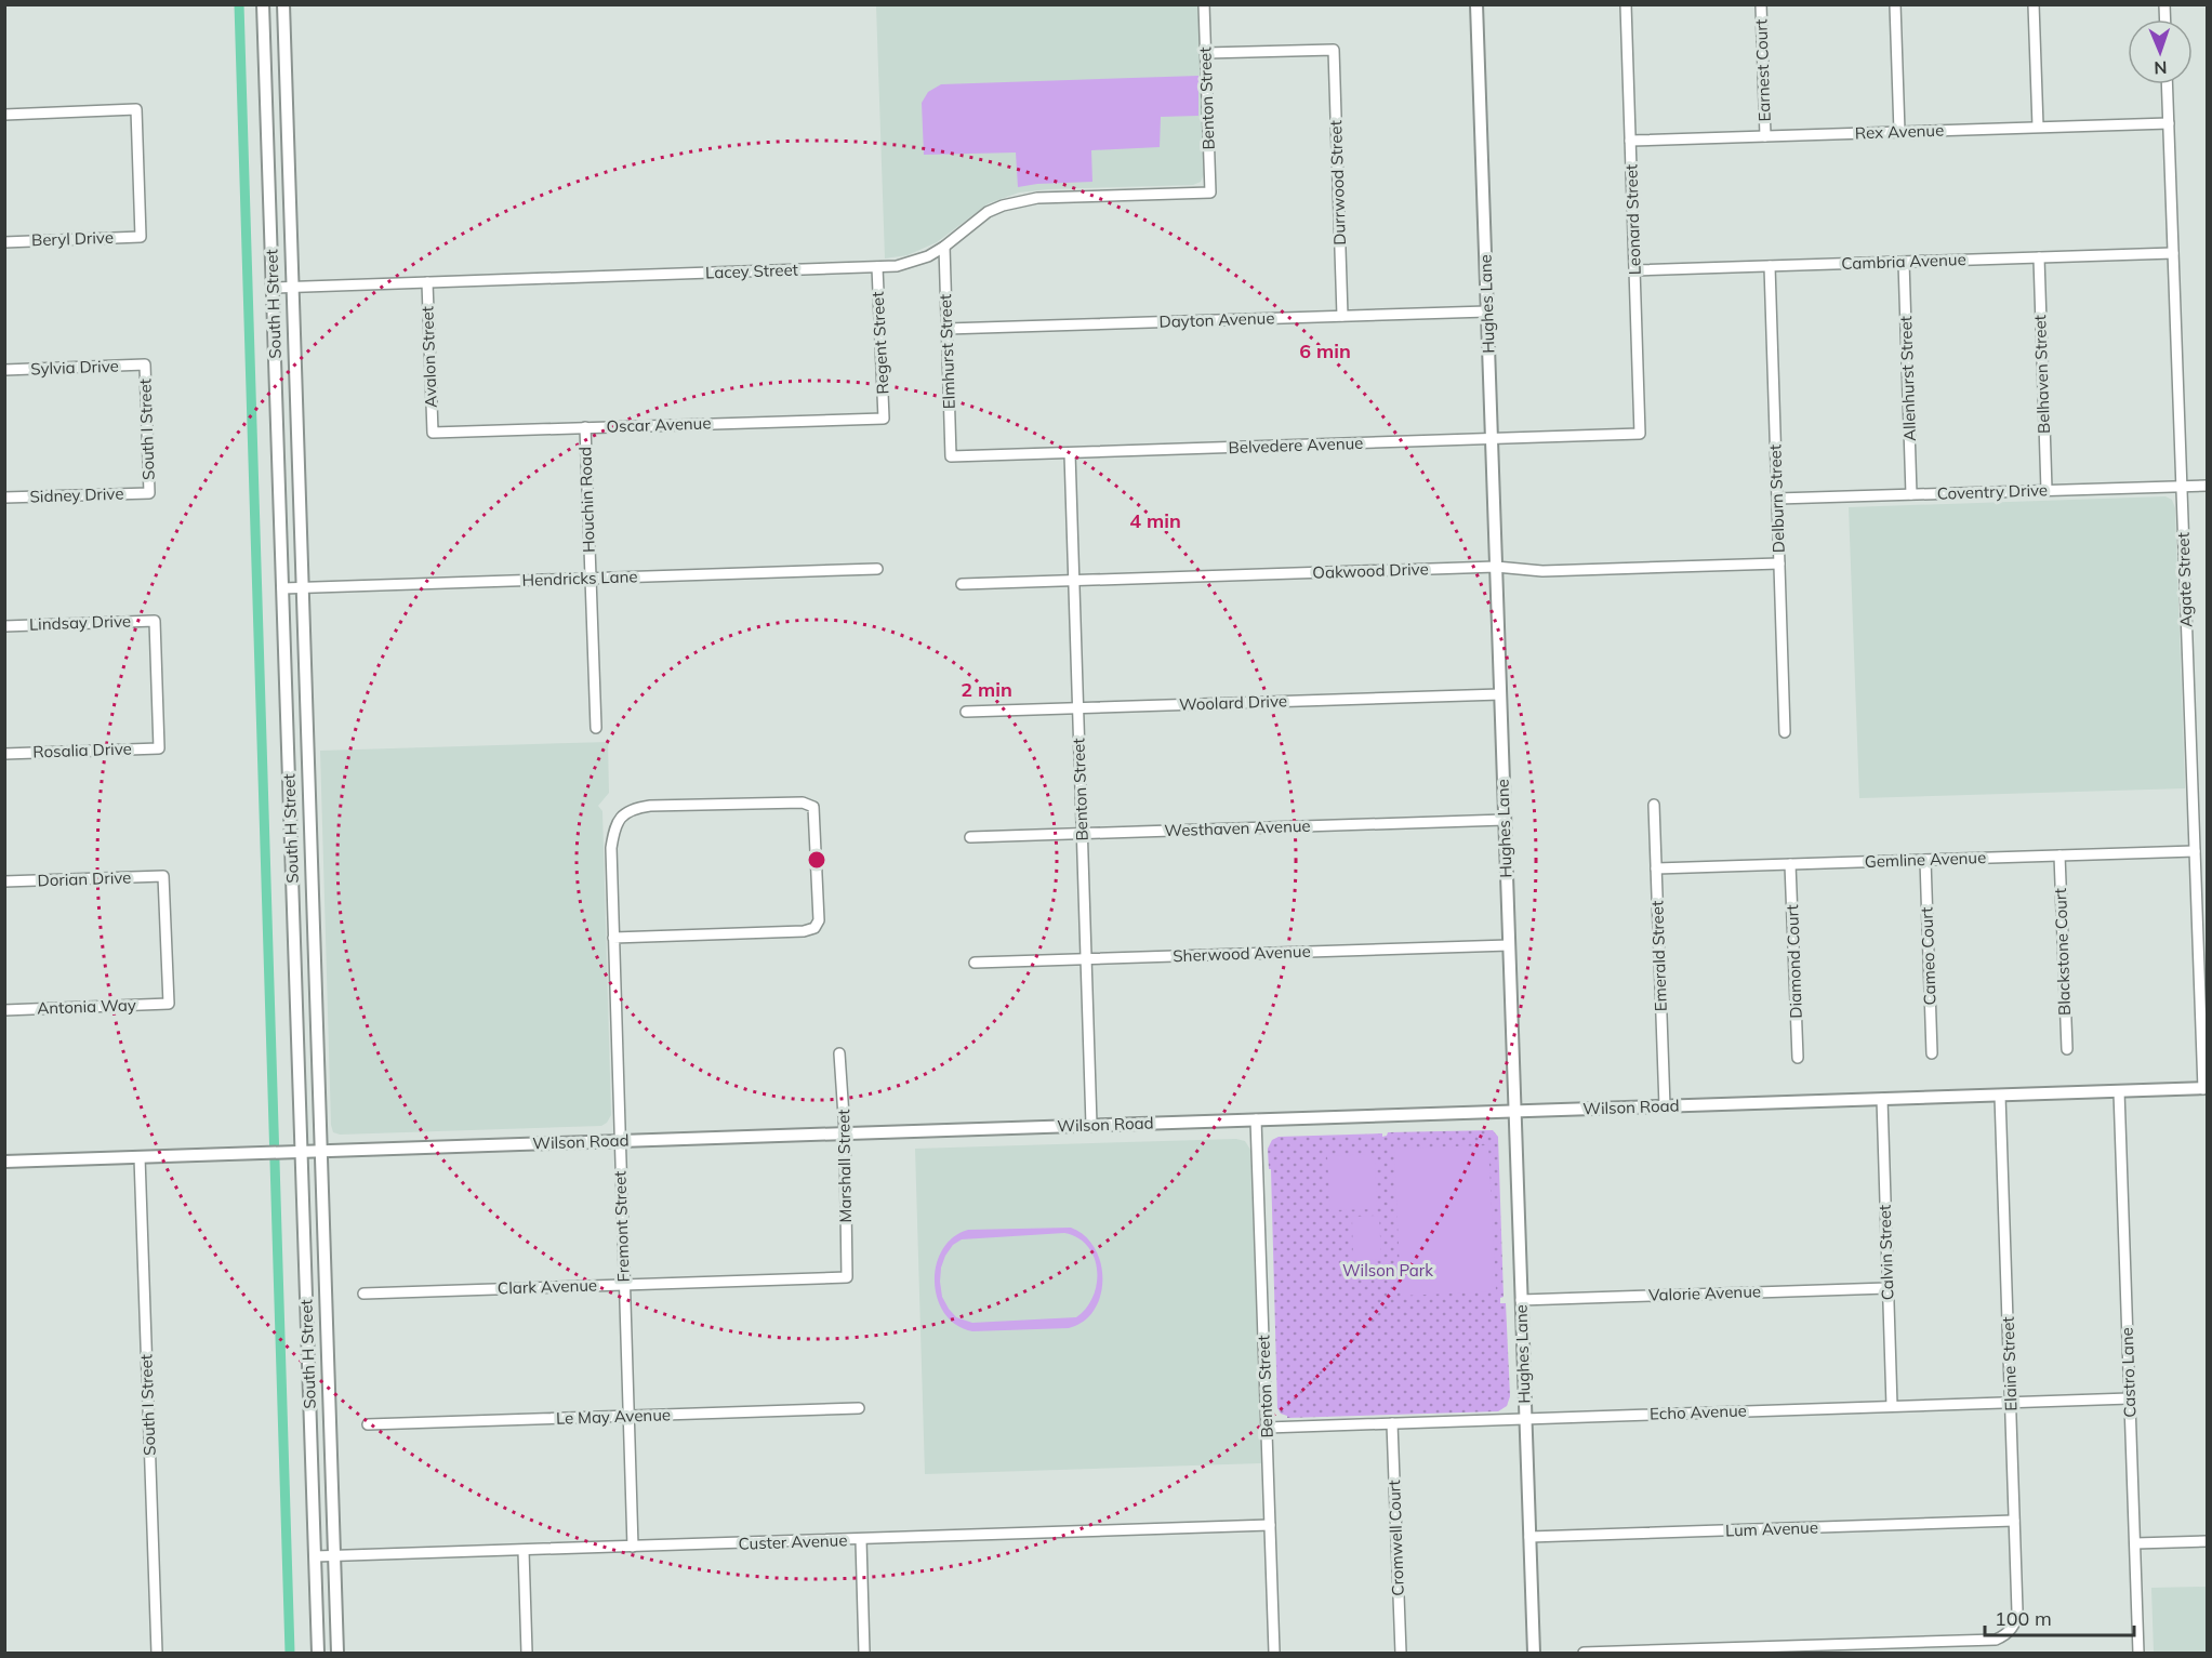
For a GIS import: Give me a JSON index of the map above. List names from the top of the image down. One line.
{"streets":{"street":["Earnest Court","Benton Street","Rex Avenue","Durrwood Street","Leonard Street","Beryl Drive","Cambria Avenue","Lacey Street","South H Street","Hughes Lane","Dayton Avenue","Regent Street","Elmhurst Street","Avalon Street","Sylvia Drive","Belhaven Street","Allenhurst Street","Oscar Avenue","South I Street","Belvedere Avenue","Coventry Drive","Sidney Drive","Delburn Street","Houchin Road","Oakwood Drive","Hendricks Lane","Agate Street","Lindsay Drive","Woolard Drive","Rosalia Drive","Westhaven Avenue","Gemline Avenue","Dorian Drive","Blackstone Court","Sherwood Avenue","Emerald Street","Cameo Court","Diamond Court","Antonia Way","Wilson Road","Marshall Street","Fremont Street","Calvin Street","Clark Avenue","Valorie Avenue","Elaine Street","Castro Lane","Echo Avenue","Le May Avenue","Lum Avenue","Cromwell Court","Custer Avenue"]},"crossings":[["Earnest Court","Rex Avenue"],["Benton Street","Durrwood Street"],["Benton Street","Lacey Street"],["Benton Street","Belvedere Avenue"],["Benton Street","Oakwood Drive"],["Benton Street","Woolard Drive"],["Benton Street","Westhaven Avenue"],["Benton Street","Sherwood Avenue"],["Benton Street","Wilson Road"],["Benton Street","Echo Avenue"],["Benton Street","Custer Avenue"],["Rex Avenue","Leonard Street"],["Rex Avenue","Agate Street"],["Durrwood Street","Dayton Avenue"],["Leonard Street","Cambria Avenue"],["Leonard Street","Belvedere Avenue"],["Cambria Avenue","Belhaven Street"],["Cambria Avenue","Allenhurst Street"],["Cambria Avenue","Delburn Street"],["Cambria Avenue","Agate Street"],["Lacey Street","South H Street"],["Lacey Street","Regent Street"],["Lacey Street","Elmhurst Street"],["Lacey Street","Avalon Street"],["South H Street","Hendricks Lane"],["South H Street","Wilson Road"],["South H Street","Custer Avenue"],["Hughes Lane","Dayton Avenue"],["Hughes Lane","Belvedere Avenue"],["Hughes Lane","Oakwood Drive"],["Hughes Lane","Woolard Drive"],["Hughes Lane","Westhaven Avenue"],["Hughes Lane","Sherwood Avenue"],["Hughes Lane","Wilson Road"],["Hughes Lane","Valorie Avenue"],["Hughes Lane","Echo Avenue"],["Hughes Lane","Lum Avenue"],["Dayton Avenue","Elmhurst Street"],["Regent Street","Oscar Avenue"],["Elmhurst Street","Belvedere Avenue"],["Avalon Street","Oscar Avenue"],["Sylvia Drive","South I Street"],["Belhaven Street","Coventry Drive"],["Allenhurst Street","Coventry Drive"],["Oscar Avenue","Houchin Road"],["South I Street","Sidney Drive"],["South I Street","Wilson Road"],["Coventry Drive","Delburn Street"],["Coventry Drive","Agate Street"],["Delburn Street","Oakwood Drive"],["Houchin Road","Hendricks Lane"],["Agate Street","Gemline Avenue"],["Agate Street","Wilson Road"],["Lindsay Drive","Rosalia Drive"],["Gemline Avenue","Blackstone Court"],["Gemline Avenue","Emerald Street"],["Gemline Avenue","Cameo Court"],["Gemline Avenue","Diamond Court"],["Dorian Drive","Antonia Way"],["Emerald Street","Wilson Road"],["Wilson Road","Marshall Street"],["Wilson Road","Fremont Street"],["Wilson Road","Calvin Street"],["Wilson Road","Elaine Street"],["Wilson Road","Castro Lane"],["Marshall Street","Clark Avenue"],["Fremont Street","Clark Avenue"],["Fremont Street","Le May Avenue"],["Fremont Street","Custer Avenue"],["Calvin Street","Valorie Avenue"],["Calvin Street","Echo Avenue"],["Elaine Street","Echo Avenue"],["Elaine Street","Lum Avenue"],["Castro Lane","Echo Avenue"],["Echo Avenue","Cromwell Court"]],"parks":["Wilson Park"],"scale_bar":"100 m","north":"bottom","rings":["6 min","4 min","2 min"]}
